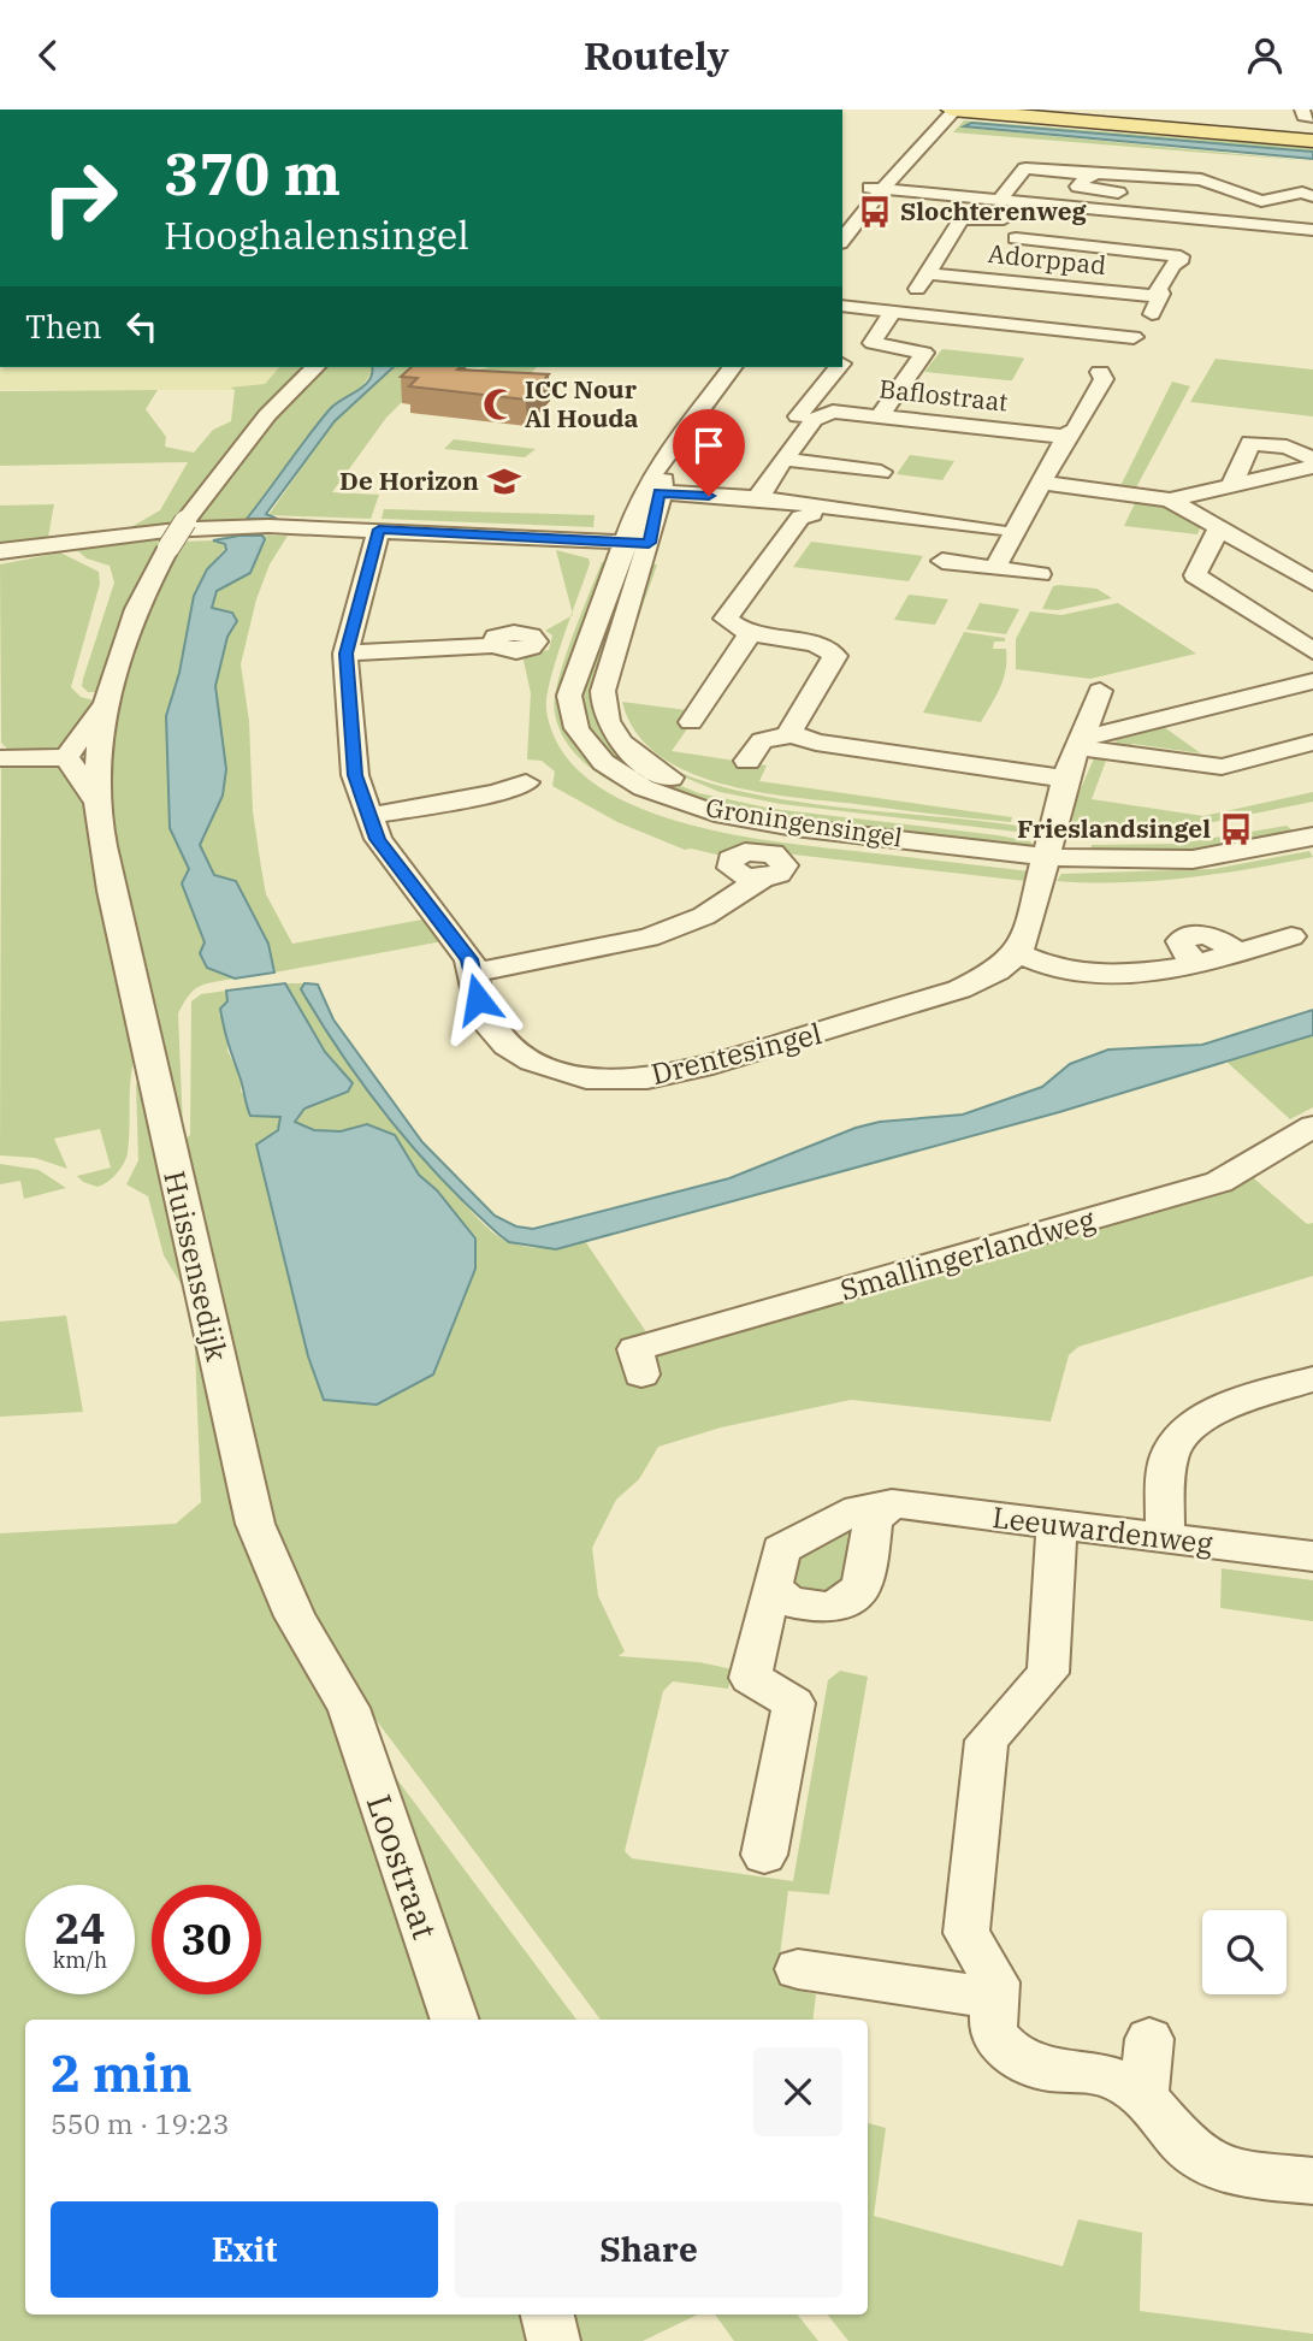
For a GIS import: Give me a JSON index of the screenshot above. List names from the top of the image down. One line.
{"streets":{"street":["Adorppad","Baflostraat","Groningensingel","Drentesingel","Smallingerlandweg","Huissensedijk","Leeuwardenweg","Loostraat"]},"crossings":[["Huissensedijk","Loostraat"]],"places":{"bus stop":["Slochterenweg","Frieslandsingel"],"mosque":["ICC Nour Al Houda"],"school or university":["De Horizon"]},"page":{"header":"Routely","turn":["370 m","Hooghalensingel"],"then":"Then","speed":"24 km/h","limit":"30","heading":["2 min","550 m · 19:23"],"buttons":["Exit","Share"]}}
